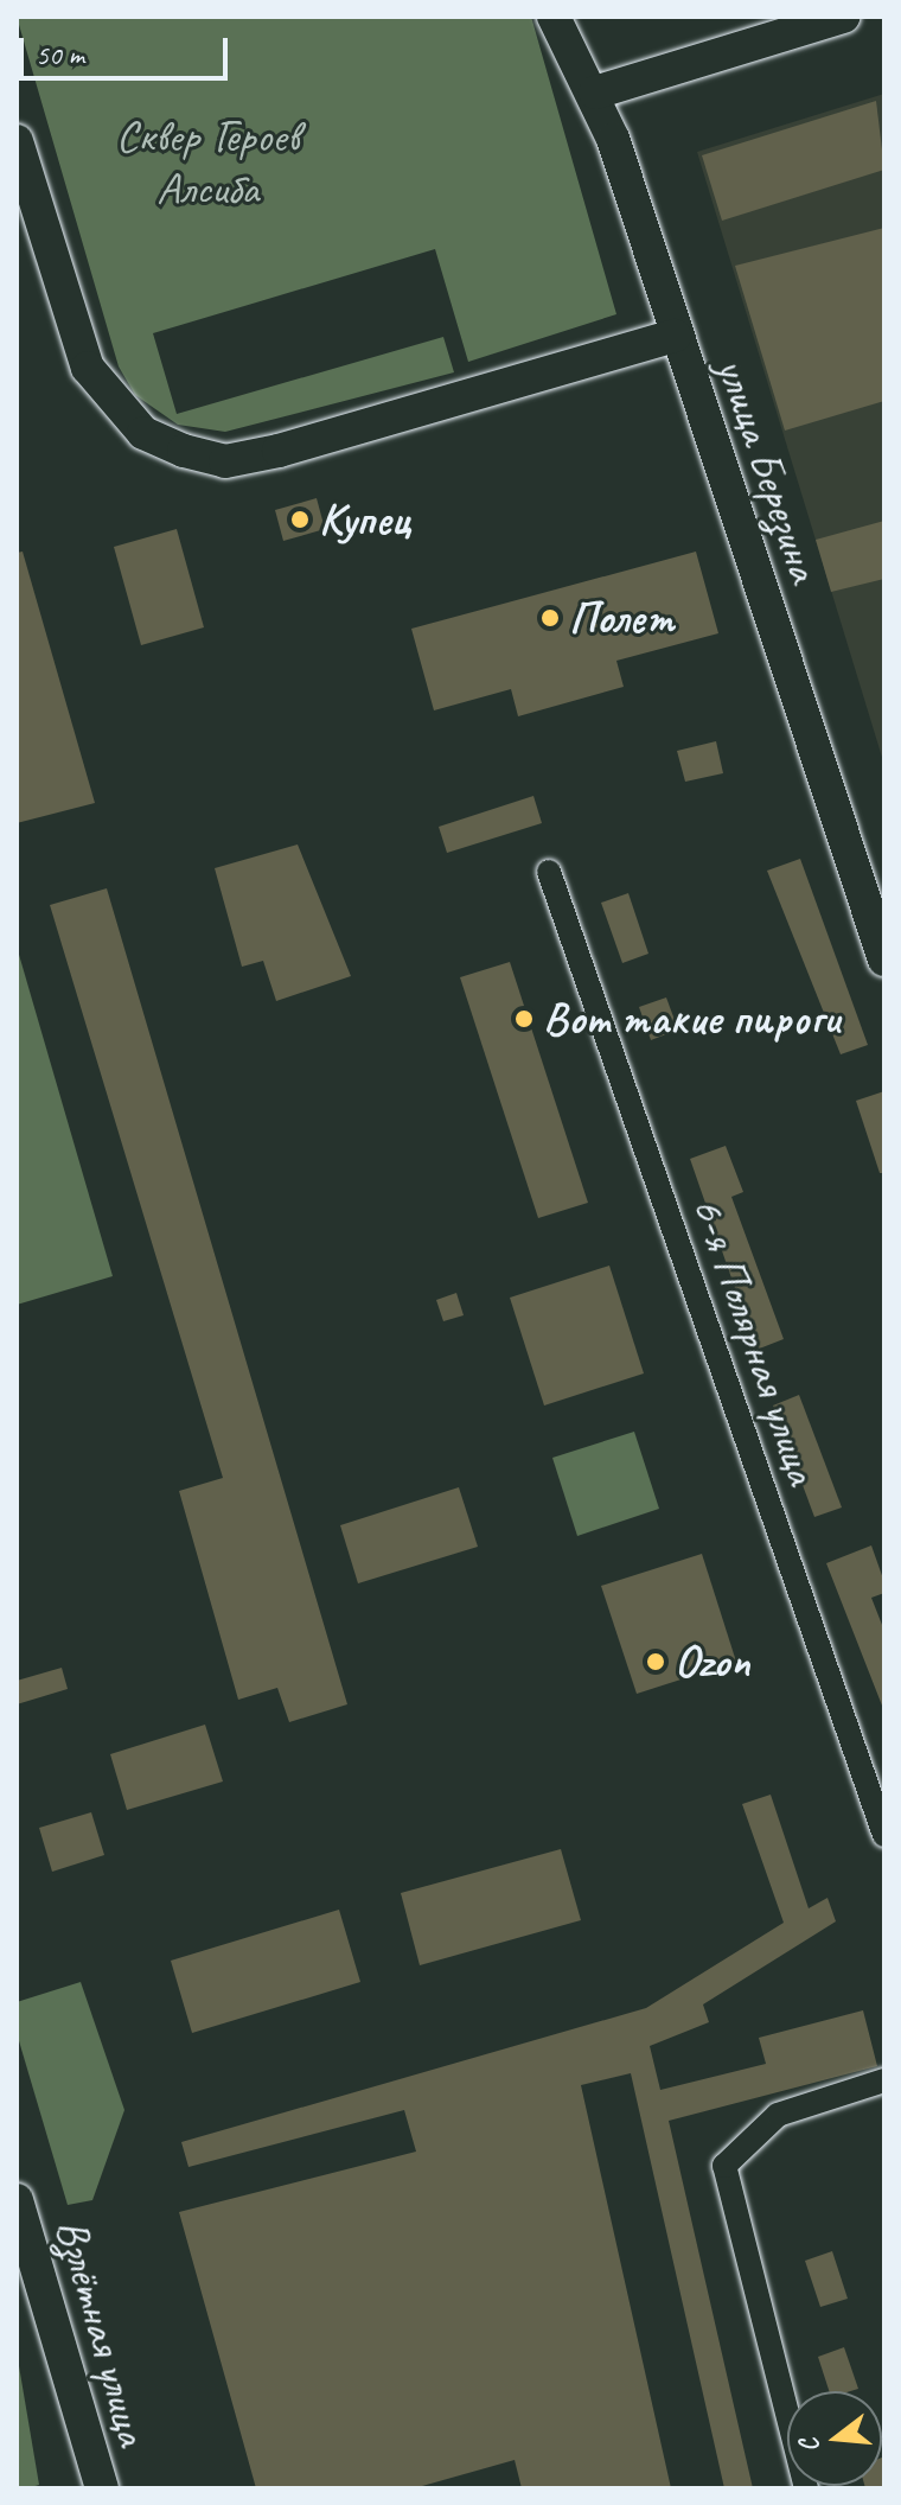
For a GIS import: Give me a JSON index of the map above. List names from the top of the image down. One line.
{"streets":{"street":["улица Березина","6-я Полярная улица","Взлётная улица"]},"parks":["Сквер Героев Алсиба"],"places":["Купец","Полет","Вот такие пироги","Ozon"],"scale_bar":"50 m","north":"left"}
